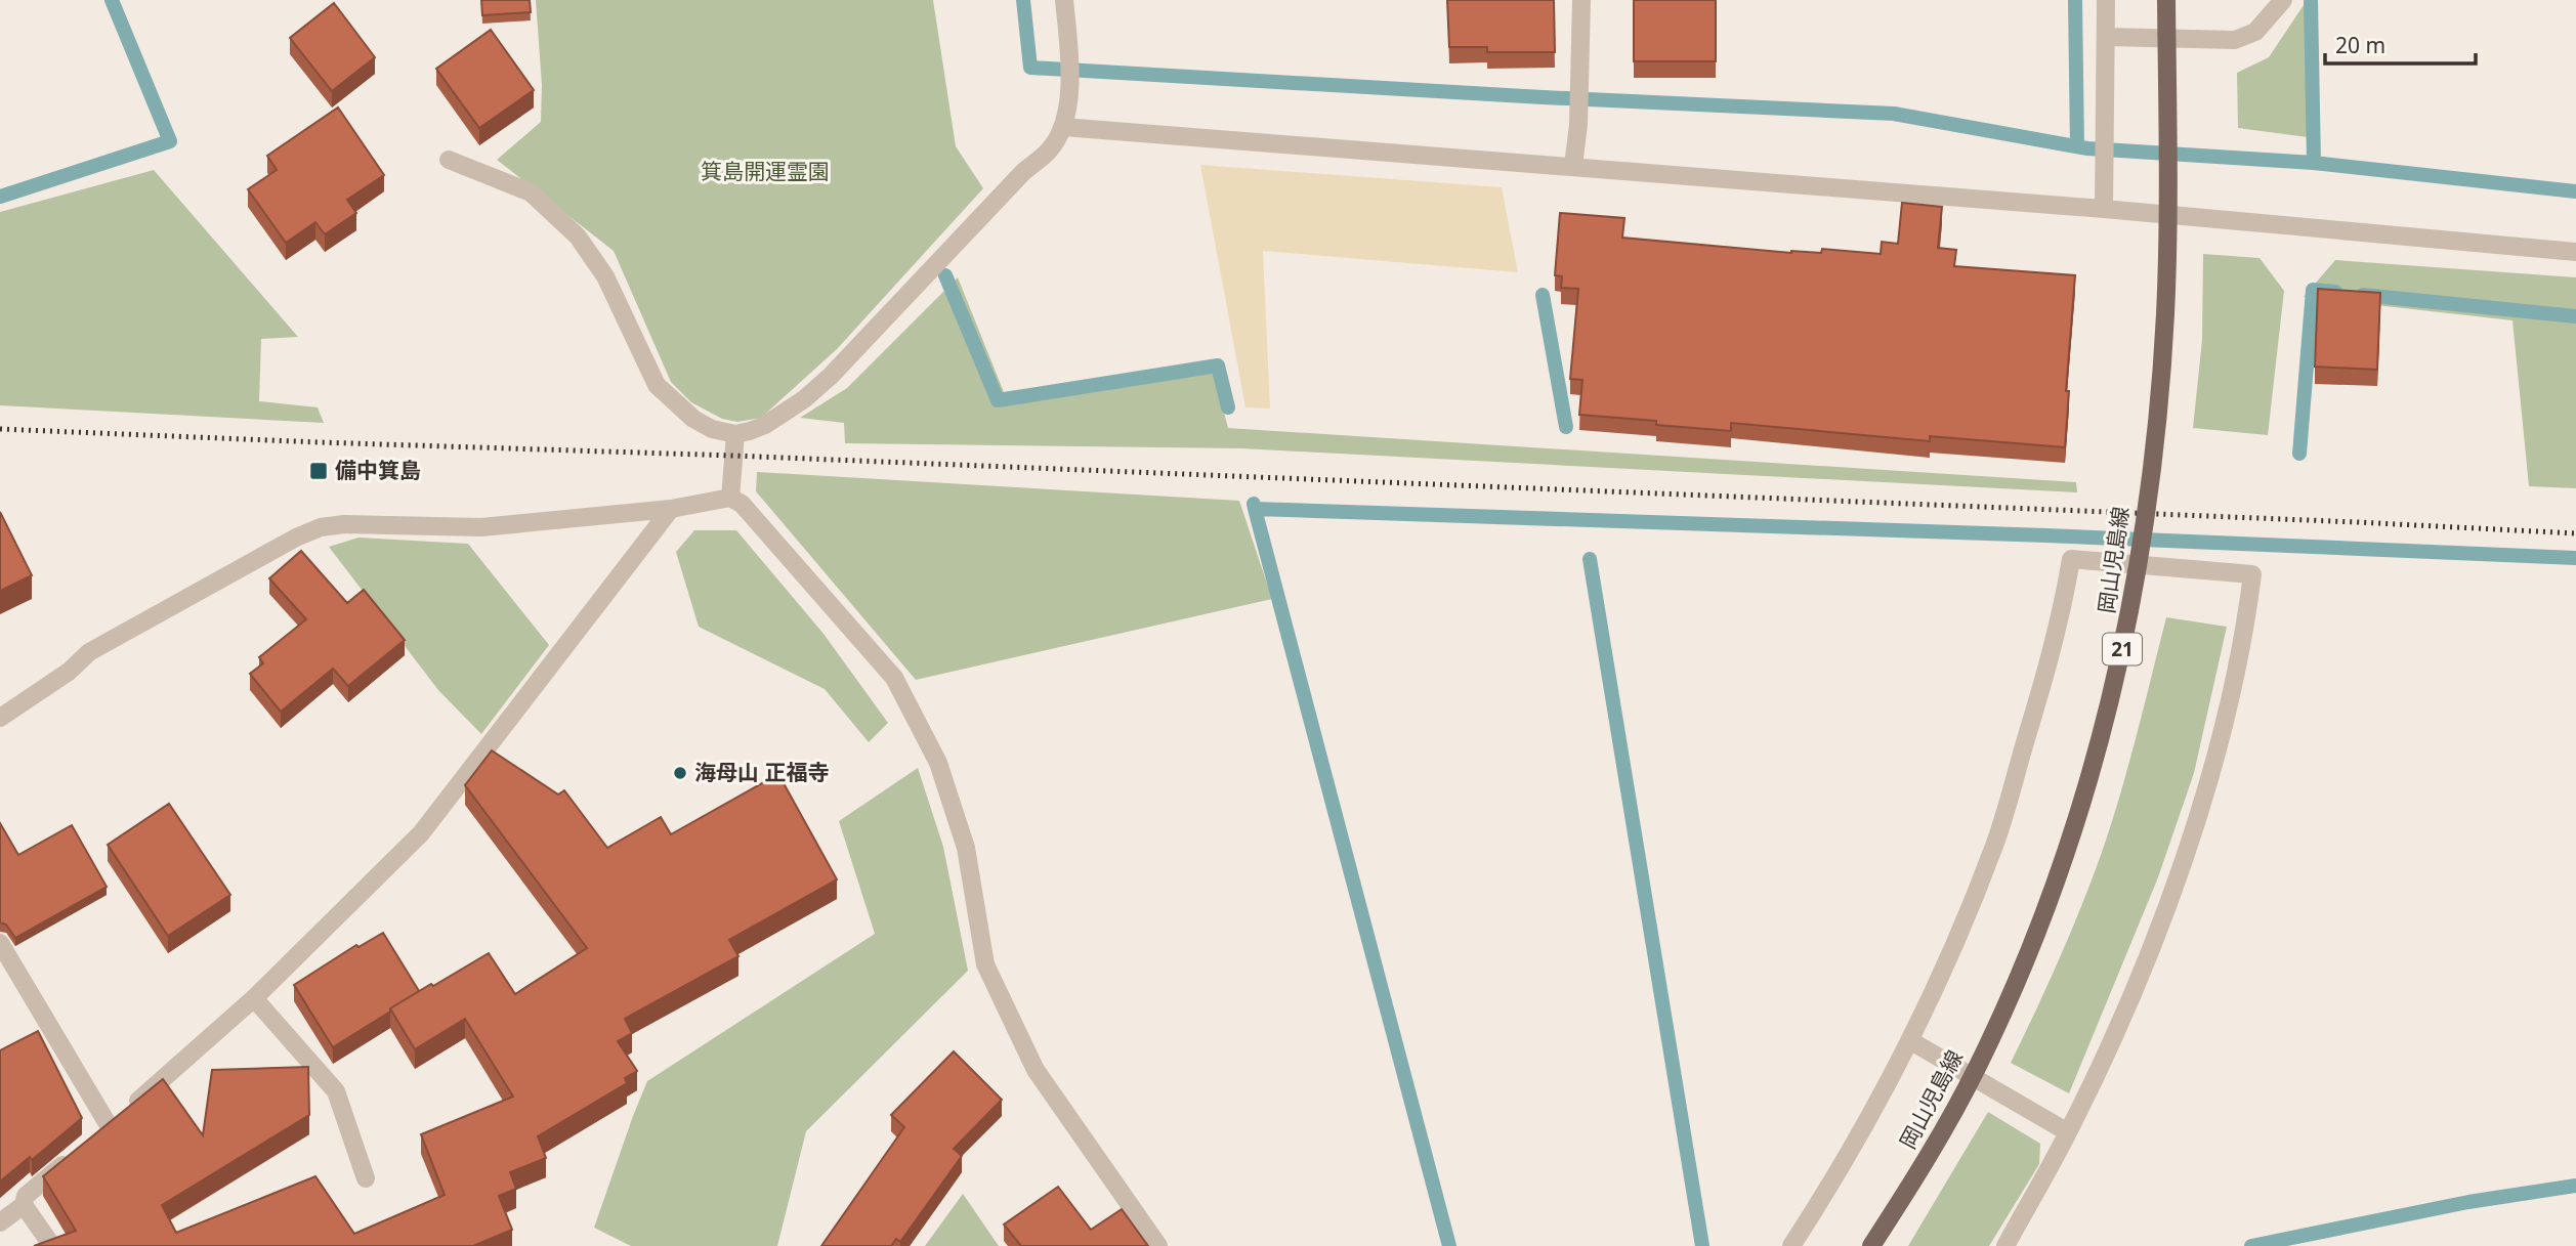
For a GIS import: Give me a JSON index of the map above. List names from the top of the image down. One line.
{"streets":{"main road":["岡山児島線","21"]},"parks":["箕島開運霊園"],"places":{"transit":["備中箕島"],"other":["海母山 正福寺"]},"scale_bar":"20 m"}
